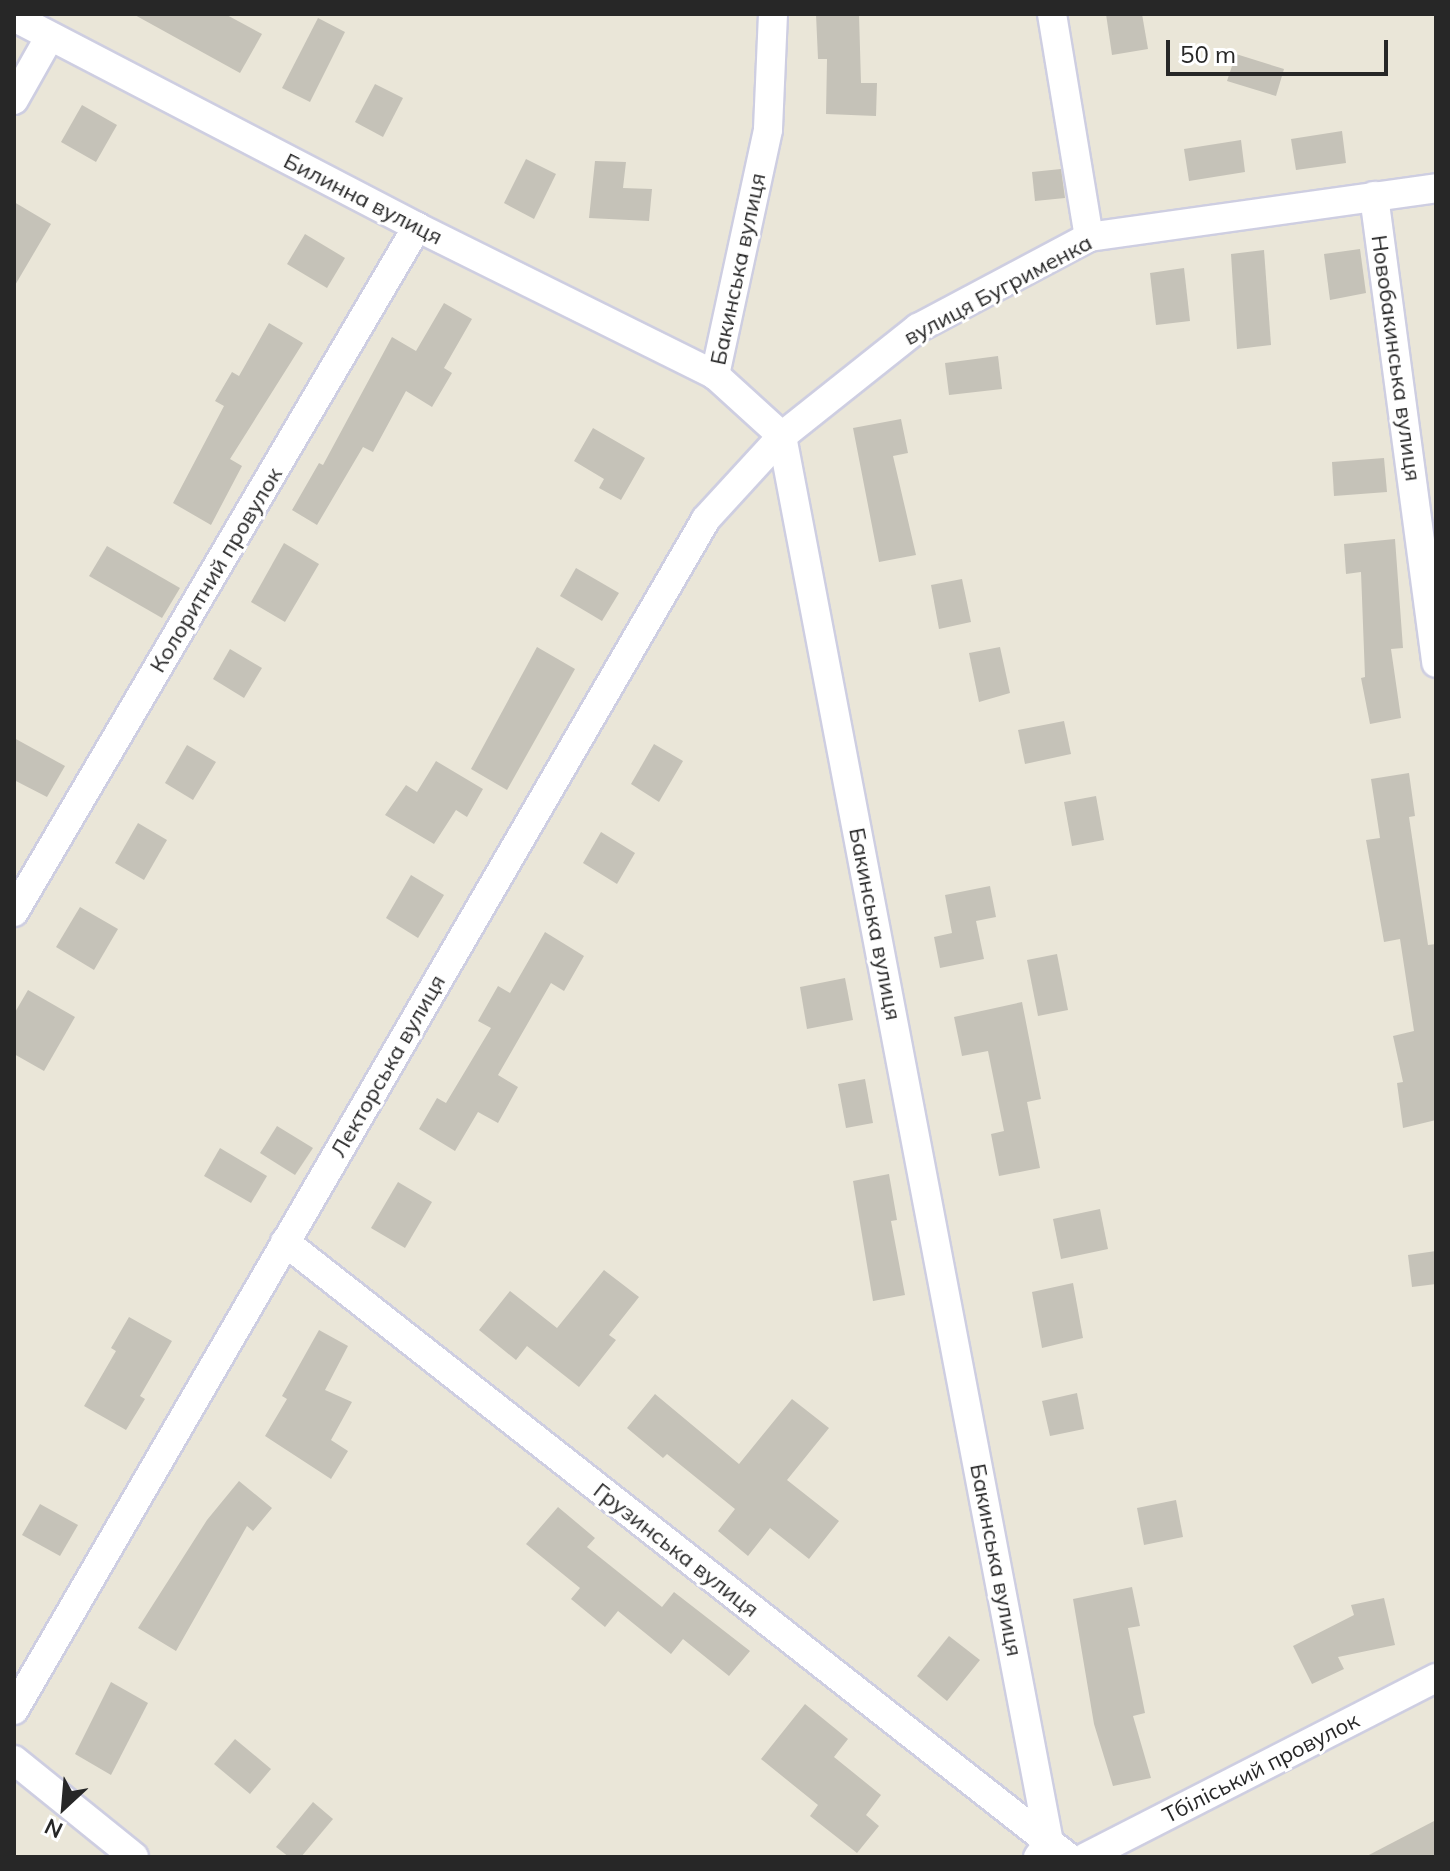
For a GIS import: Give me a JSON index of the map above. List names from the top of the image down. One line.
{"streets":{"street":["Билинна вулиця","Бакинська вулиця","вулиця Бугрименка","Новобакинська вулиця","Колоритний провулок","Лекторська вулиця","Грузинська вулиця","Тбіліський провулок"]},"crossings":[["Билинна вулиця","Бакинська вулиця"],["Билинна вулиця","Колоритний провулок"],["Бакинська вулиця","вулиця Бугрименка"],["Бакинська вулиця","Лекторська вулиця"],["Бакинська вулиця","Грузинська вулиця"],["вулиця Бугрименка","Новобакинська вулиця"],["вулиця Бугрименка","Лекторська вулиця"],["Лекторська вулиця","Грузинська вулиця"]],"scale_bar":"50 m","north":"bottom left"}
